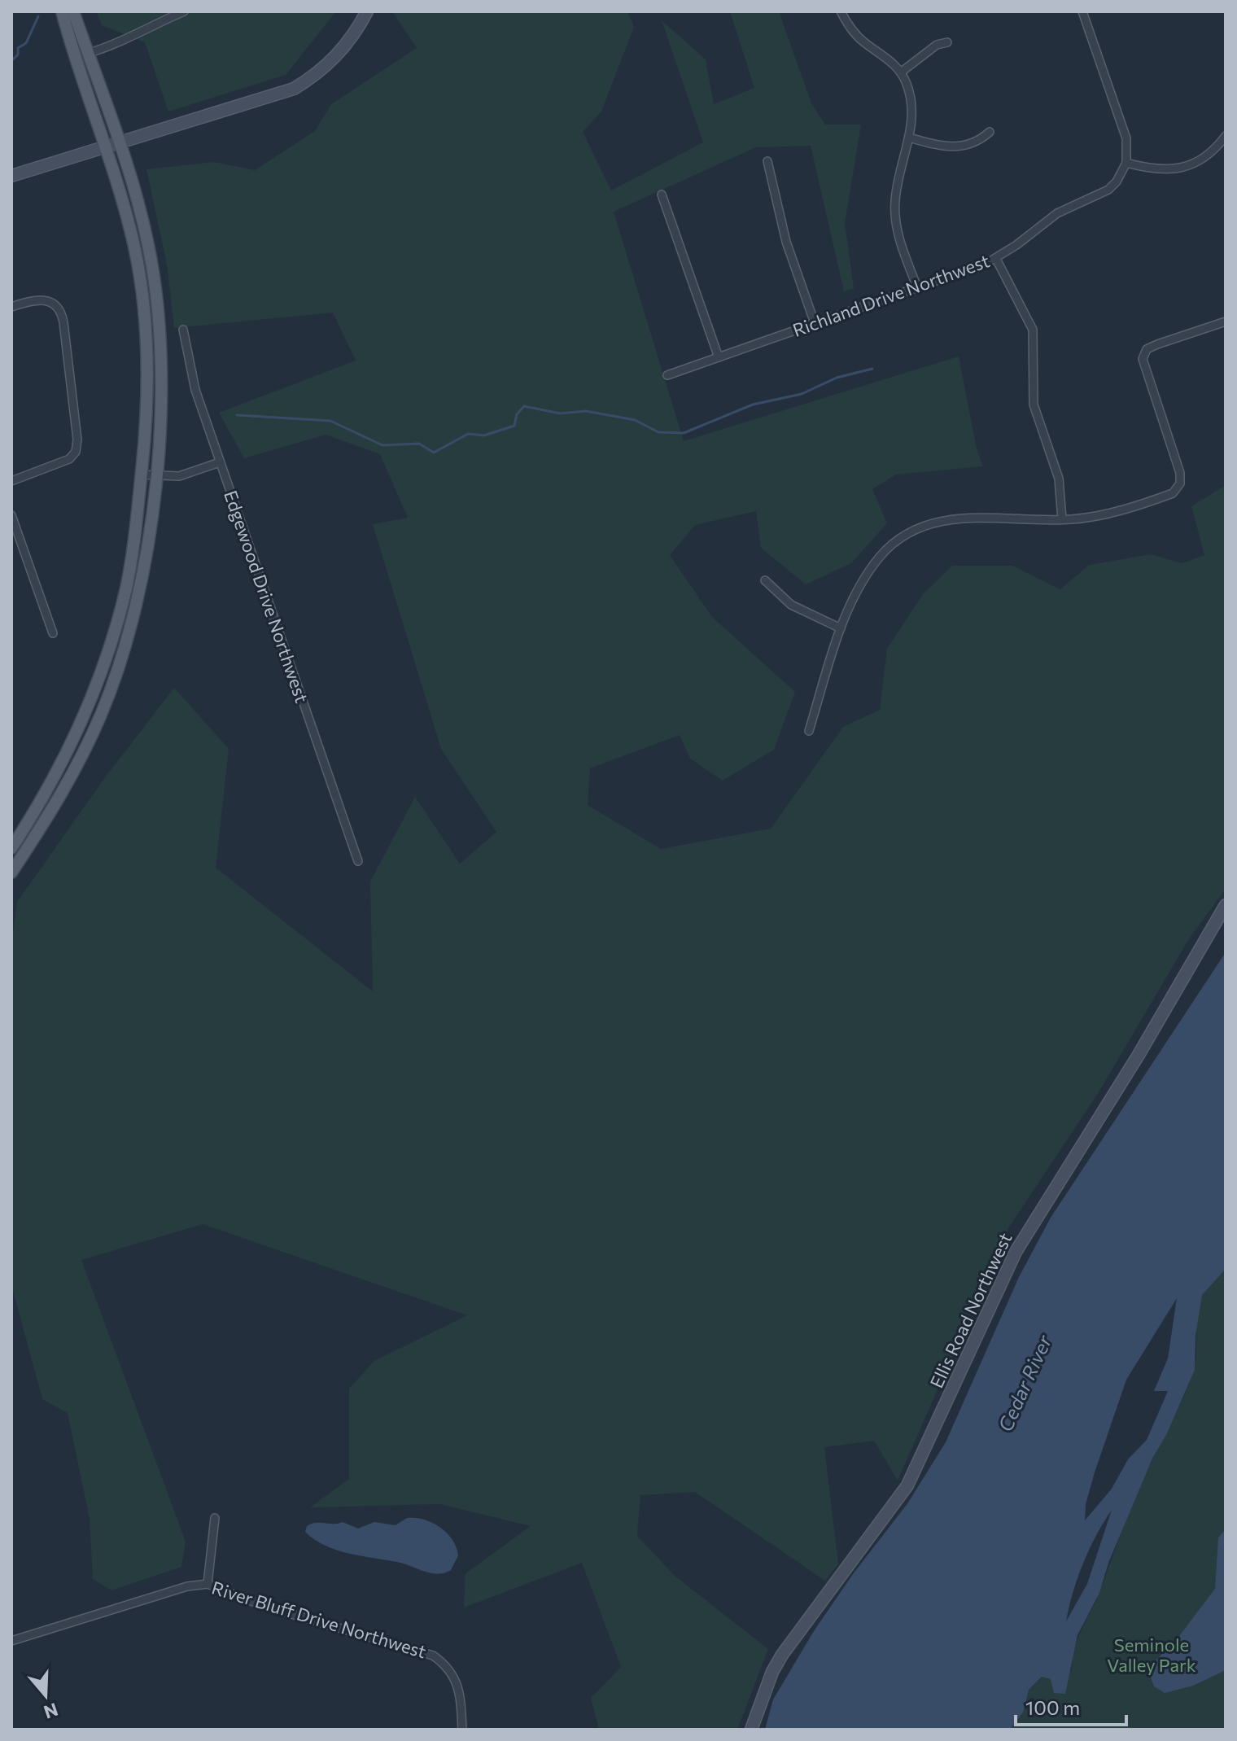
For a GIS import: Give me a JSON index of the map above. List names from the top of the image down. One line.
{"streets":{"street":["Richland Drive Northwest","Edgewood Drive Northwest","Ellis Road Northwest","River Bluff Drive Northwest"]},"water":["Cedar River"],"parks":["Seminole Valley Park"],"scale_bar":"100 m","north":"bottom"}
